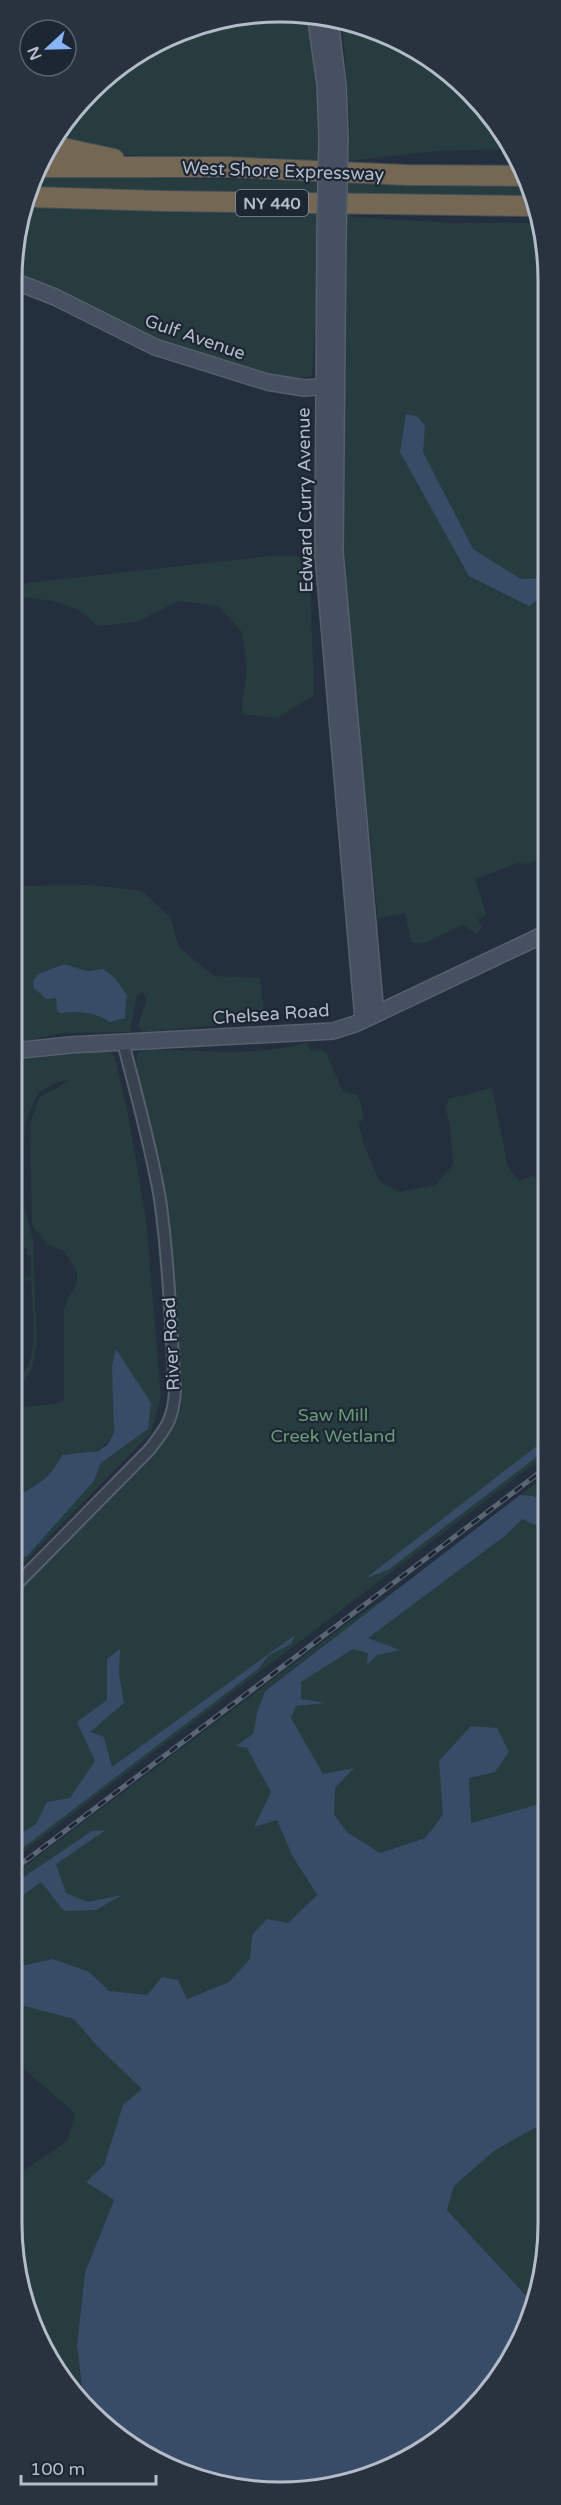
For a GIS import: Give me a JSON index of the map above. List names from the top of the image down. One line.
{"streets":{"highway":["West Shore Expressway","NY 440"],"street":["Gulf Avenue","Edward Curry Avenue","Chelsea Road","River Road"]},"crossings":[["Gulf Avenue","Edward Curry Avenue"],["Edward Curry Avenue","Chelsea Road"],["Chelsea Road","River Road"]],"parks":["Saw Mill Creek Wetland"],"scale_bar":"100 m","north":"left"}
